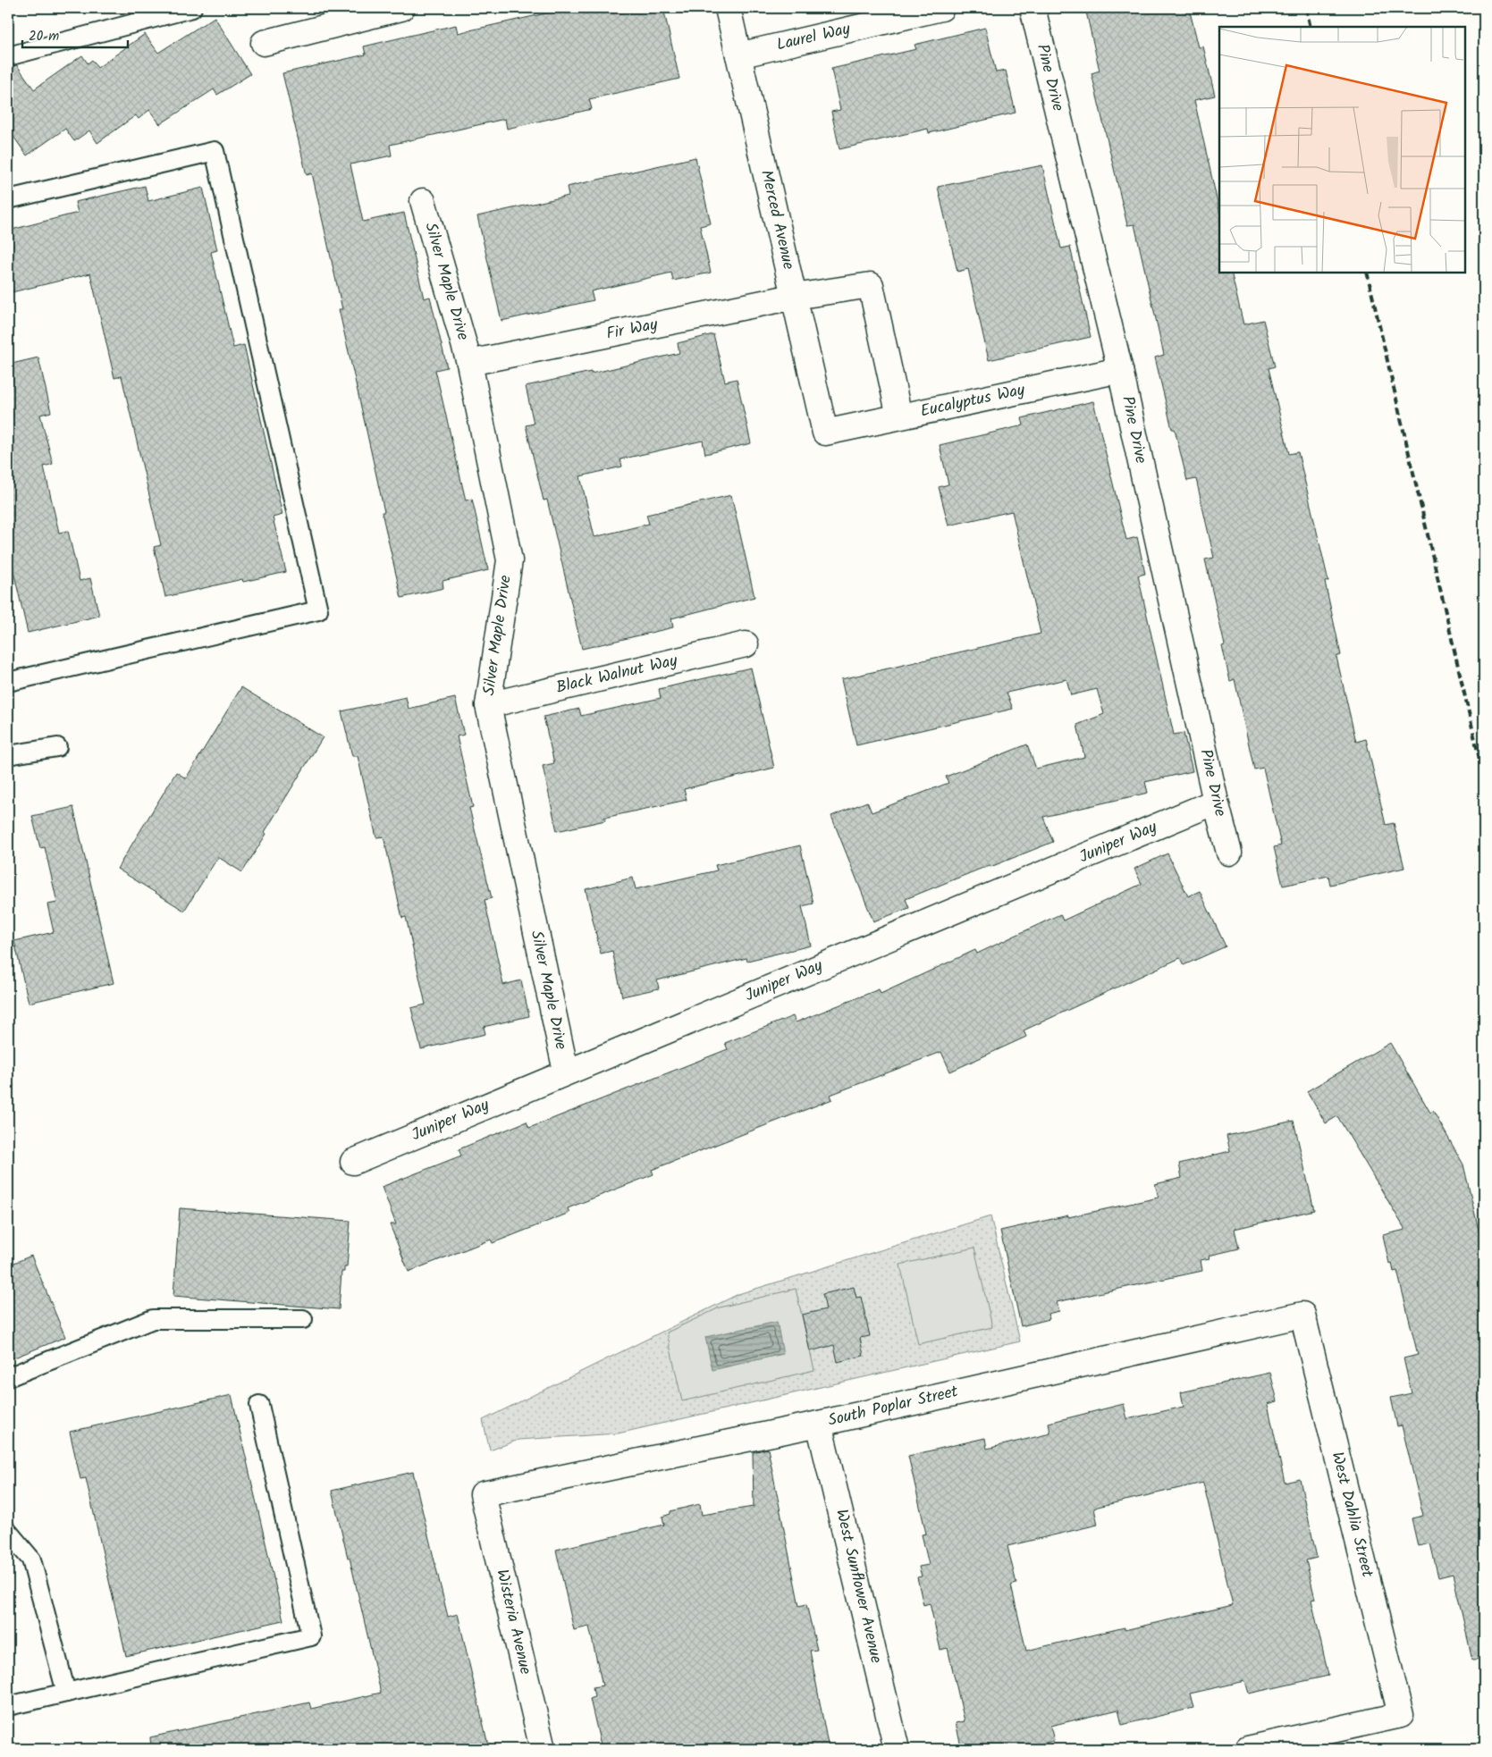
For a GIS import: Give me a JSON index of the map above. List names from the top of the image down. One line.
{"streets":{"street":["Laurel Way","Pine Drive","Merced Avenue","Silver Maple Drive","Fir Way","Eucalyptus Way","Black Walnut Way","Juniper Way","South Poplar Street","West Dahlia Street","West Sunflower Avenue","Wisteria Avenue"]},"crossings":[["Laurel Way","Merced Avenue"],["Pine Drive","Eucalyptus Way"],["Pine Drive","Juniper Way"],["Merced Avenue","Fir Way"],["Merced Avenue","Eucalyptus Way"],["Silver Maple Drive","Fir Way"],["Silver Maple Drive","Black Walnut Way"],["Silver Maple Drive","Juniper Way"],["Fir Way","Eucalyptus Way"],["South Poplar Street","West Dahlia Street"],["South Poplar Street","West Sunflower Avenue"],["South Poplar Street","Wisteria Avenue"]],"scale_bar":"20 m"}
